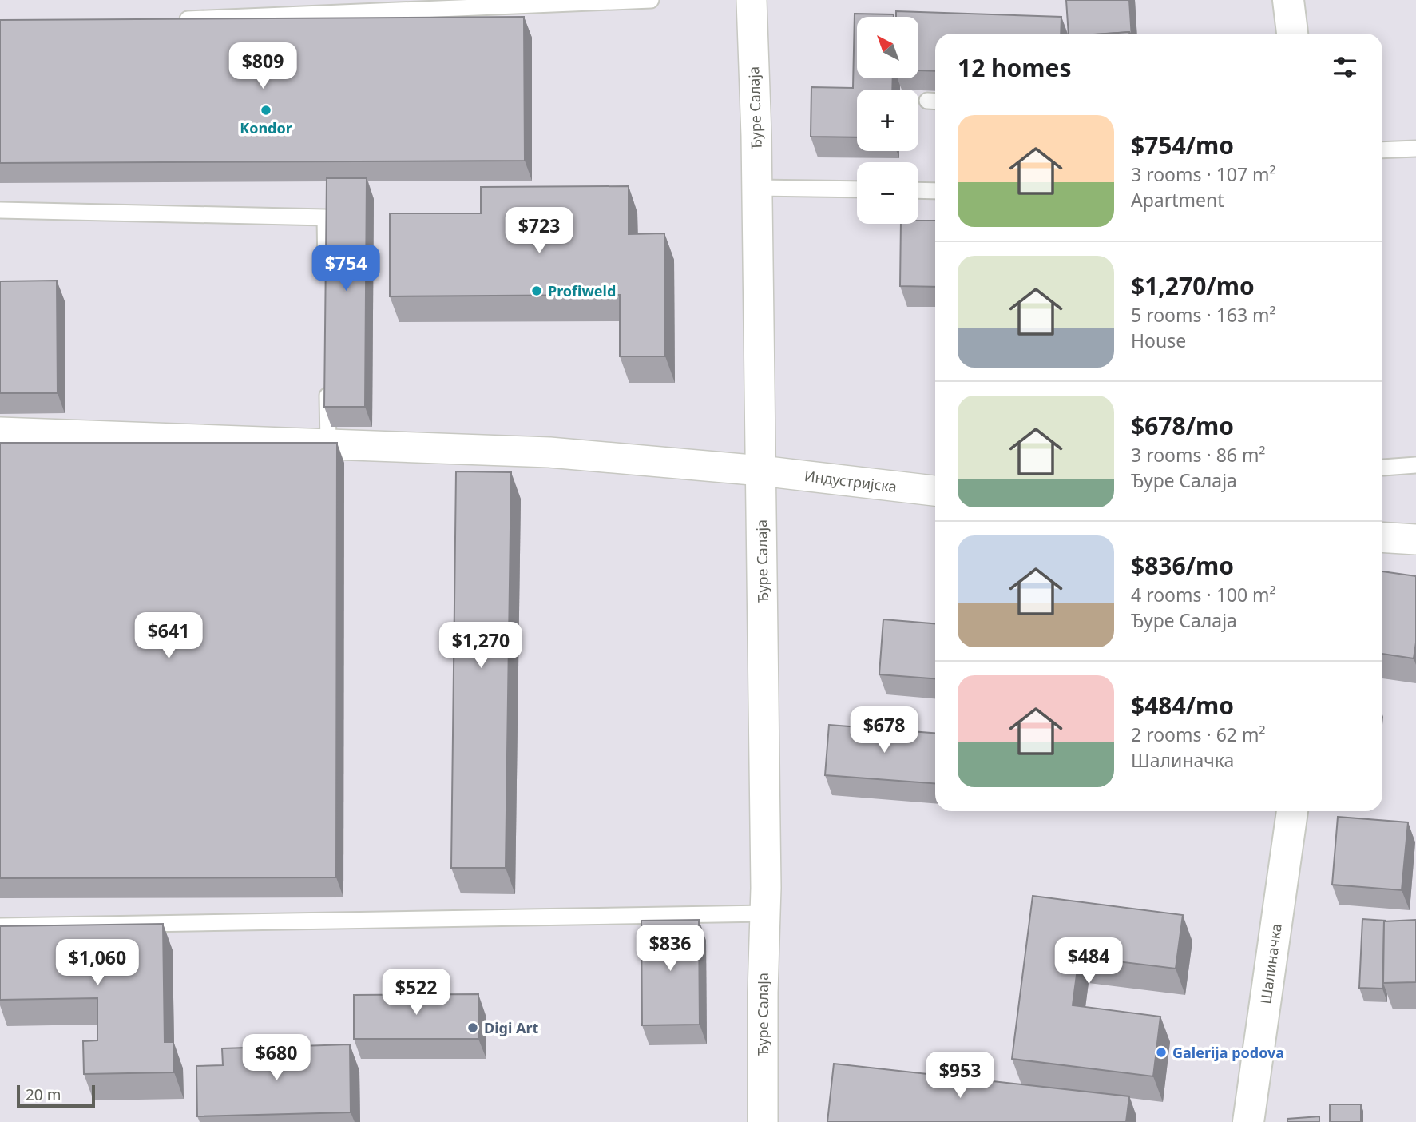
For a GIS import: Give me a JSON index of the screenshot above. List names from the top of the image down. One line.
{"streets":{"main road":["Шалиначка"],"street":["Ђуре Салаја","Индустријска"]},"crossings":[["Ђуре Салаја","Индустријска"]],"places":["Kondor","Profiweld","Digi Art","Galerija podova"],"scale_bar":"20 m","north":"top left","page":{"map_buttons":["+","−"],"heading":"12 homes","price":["$809","$723","$754","$641","$1,270","$678","$836","$484","$1,060","$522","$680","$953"],"list":[{"name":"$754/mo","note":"3 rooms · 107 m² · Apartment"},{"name":"$1,270/mo","note":"5 rooms · 163 m² · House"},{"name":"$678/mo","note":"3 rooms · 86 m² · Ђуре Салаја"},{"name":"$836/mo","note":"4 rooms · 100 m² · Ђуре Салаја"},{"name":"$484/mo","note":"2 rooms · 62 m² · Шалиначка"}],"scale":"20 m"}}
